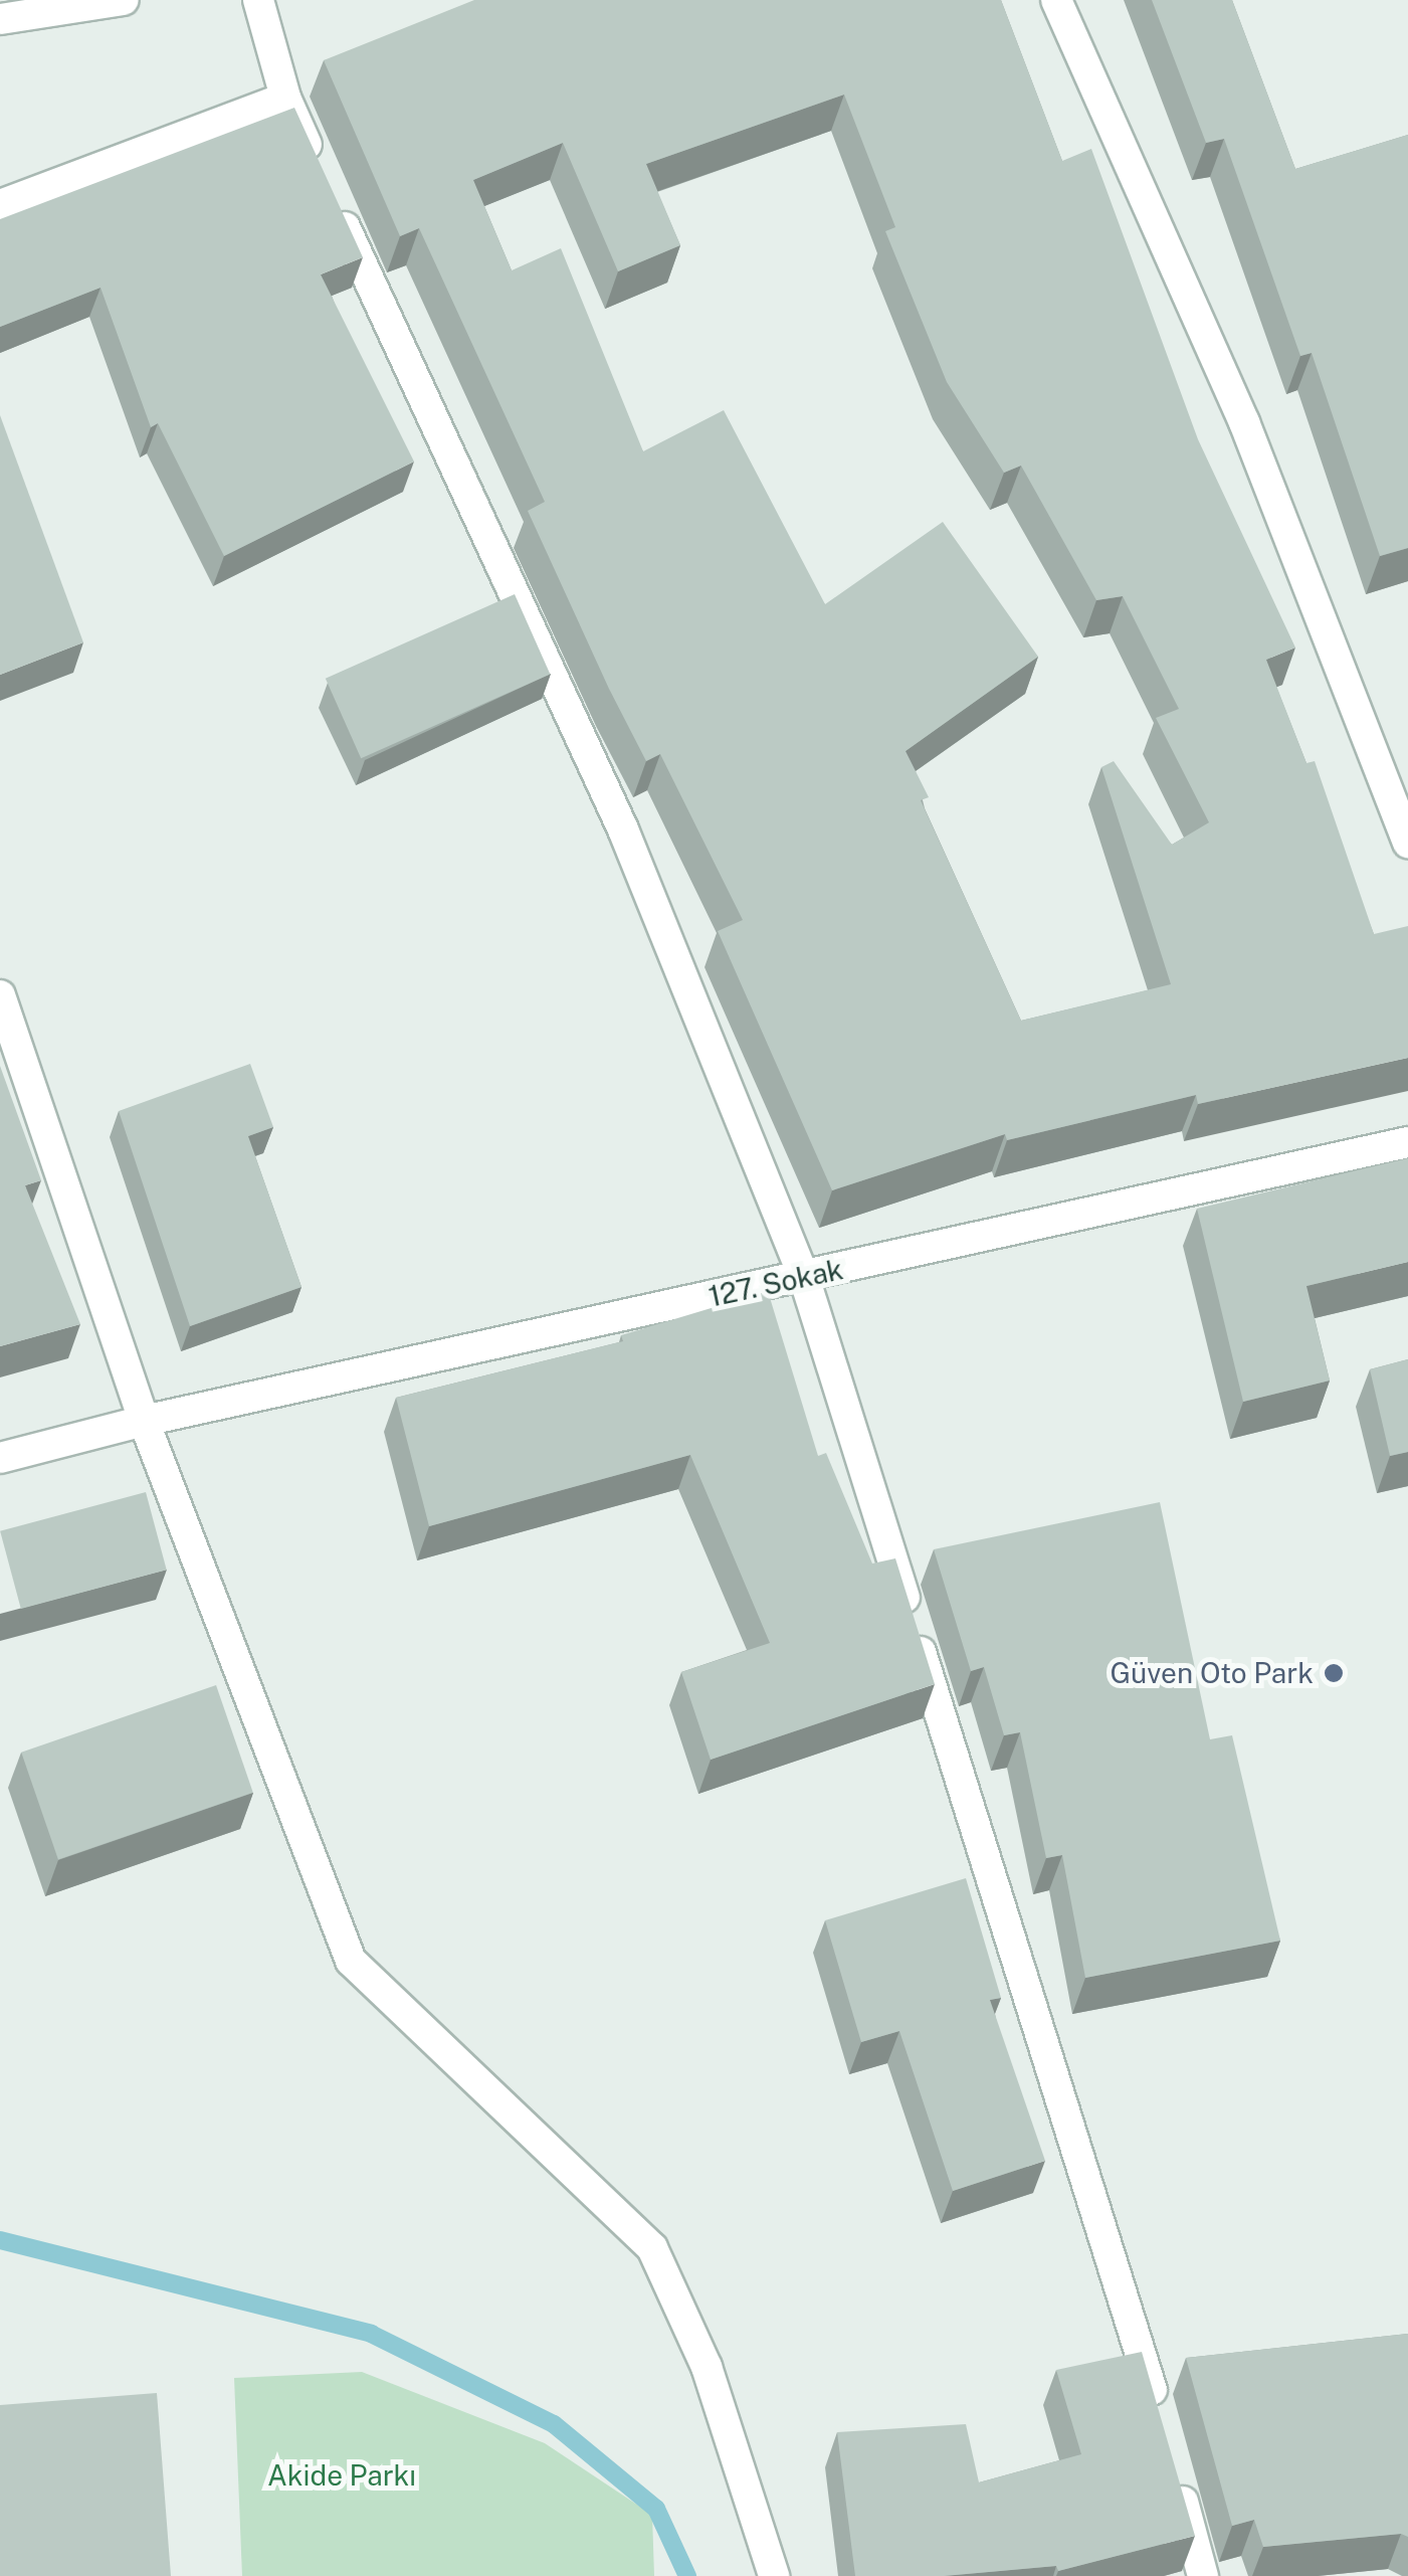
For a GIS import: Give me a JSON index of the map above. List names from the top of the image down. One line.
{"streets":{"street":["127. Sokak"]},"parks":["Akide Parkı"],"places":["Güven Oto Park"]}
